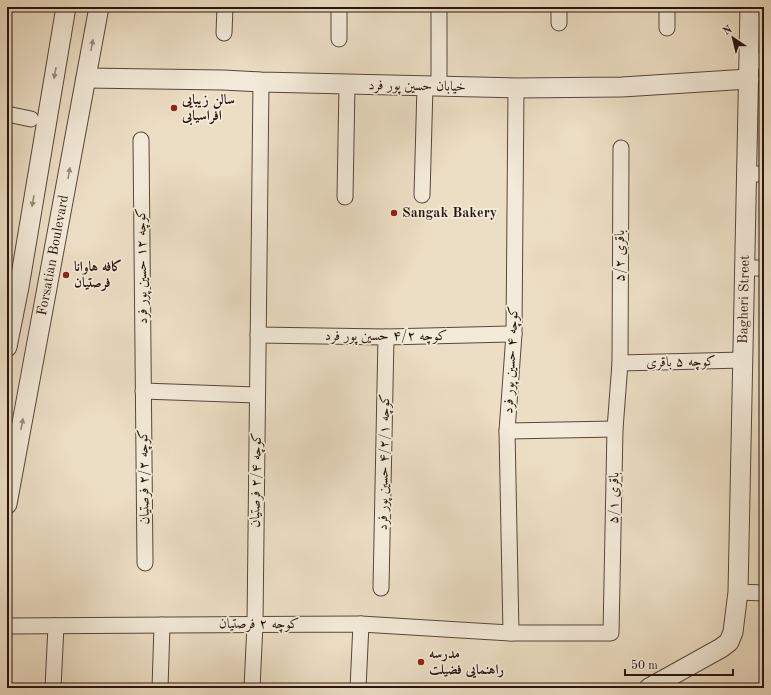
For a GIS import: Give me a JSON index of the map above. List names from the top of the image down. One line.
{"streets":{"street":["خیابان حسین پور فرد","Forsatian Boulevard","باقری ۵/۲","کوچه ۱۲ حسین پور فرد","Bagheri Street","کوچه ۴/۲ حسین پور فرد","کوچه ۴ حسین پور فرد","کوچه ۵ باقری","کوچه ۴/۲/۱ حسین پور فرد","کوچه ۲/۲ فرصتیان","کوچه ۲/۴ فرصتیان","باقری ۵/۱","کوچه ۲ فرصتیان"]},"crossings":[["خیابان حسین پور فرد","Forsatian Boulevard"],["خیابان حسین پور فرد","Bagheri Street"],["خیابان حسین پور فرد","کوچه ۴ حسین پور فرد"],["خیابان حسین پور فرد","کوچه ۲/۴ فرصتیان"],["باقری ۵/۲","کوچه ۵ باقری"],["باقری ۵/۲","باقری ۵/۱"],["کوچه ۱۲ حسین پور فرد","کوچه ۲/۲ فرصتیان"],["Bagheri Street","کوچه ۵ باقری"],["کوچه ۴/۲ حسین پور فرد","کوچه ۴ حسین پور فرد"],["کوچه ۴/۲ حسین پور فرد","کوچه ۴/۲/۱ حسین پور فرد"],["کوچه ۴/۲ حسین پور فرد","کوچه ۲/۴ فرصتیان"],["کوچه ۴ حسین پور فرد","کوچه ۲ فرصتیان"],["کوچه ۵ باقری","باقری ۵/۱"],["کوچه ۲/۴ فرصتیان","کوچه ۲ فرصتیان"],["باقری ۵/۱","کوچه ۲ فرصتیان"]],"places":["سالن زیبایی افراسیابی","Sangak Bakery","کافه هاوانا فرصتیان","مدرسه راهنمایی فضیلت"],"scale_bar":"50 m","north":"top left"}
